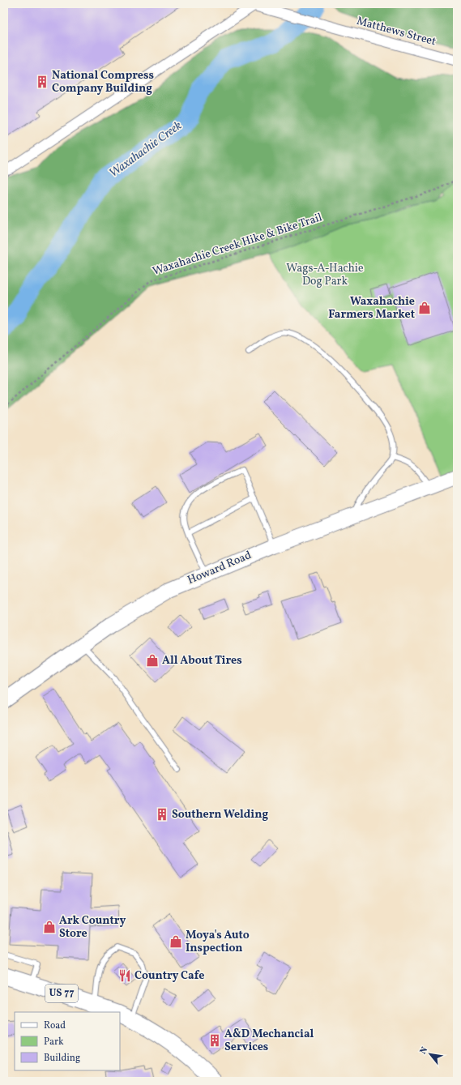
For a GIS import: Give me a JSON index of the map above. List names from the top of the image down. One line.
{"streets":{"main road":["Howard Road","US 77"],"street":["Matthews Street"],"path":["Waxahachie Creek Hike & Bike Trail"]},"water":["Waxahachie Creek"],"parks":["Wags-A-Hachie Dog Park"],"places":{"building":["National Compress Company Building","Southern Welding","A&D Mechancial Services"],"shop":["Waxahachie Farmers Market","All About Tires","Ark Country Store","Moya's Auto Inspection"],"restaurant":["Country Cafe"]},"legend":["Road","Park","Building"],"north":"top left"}
